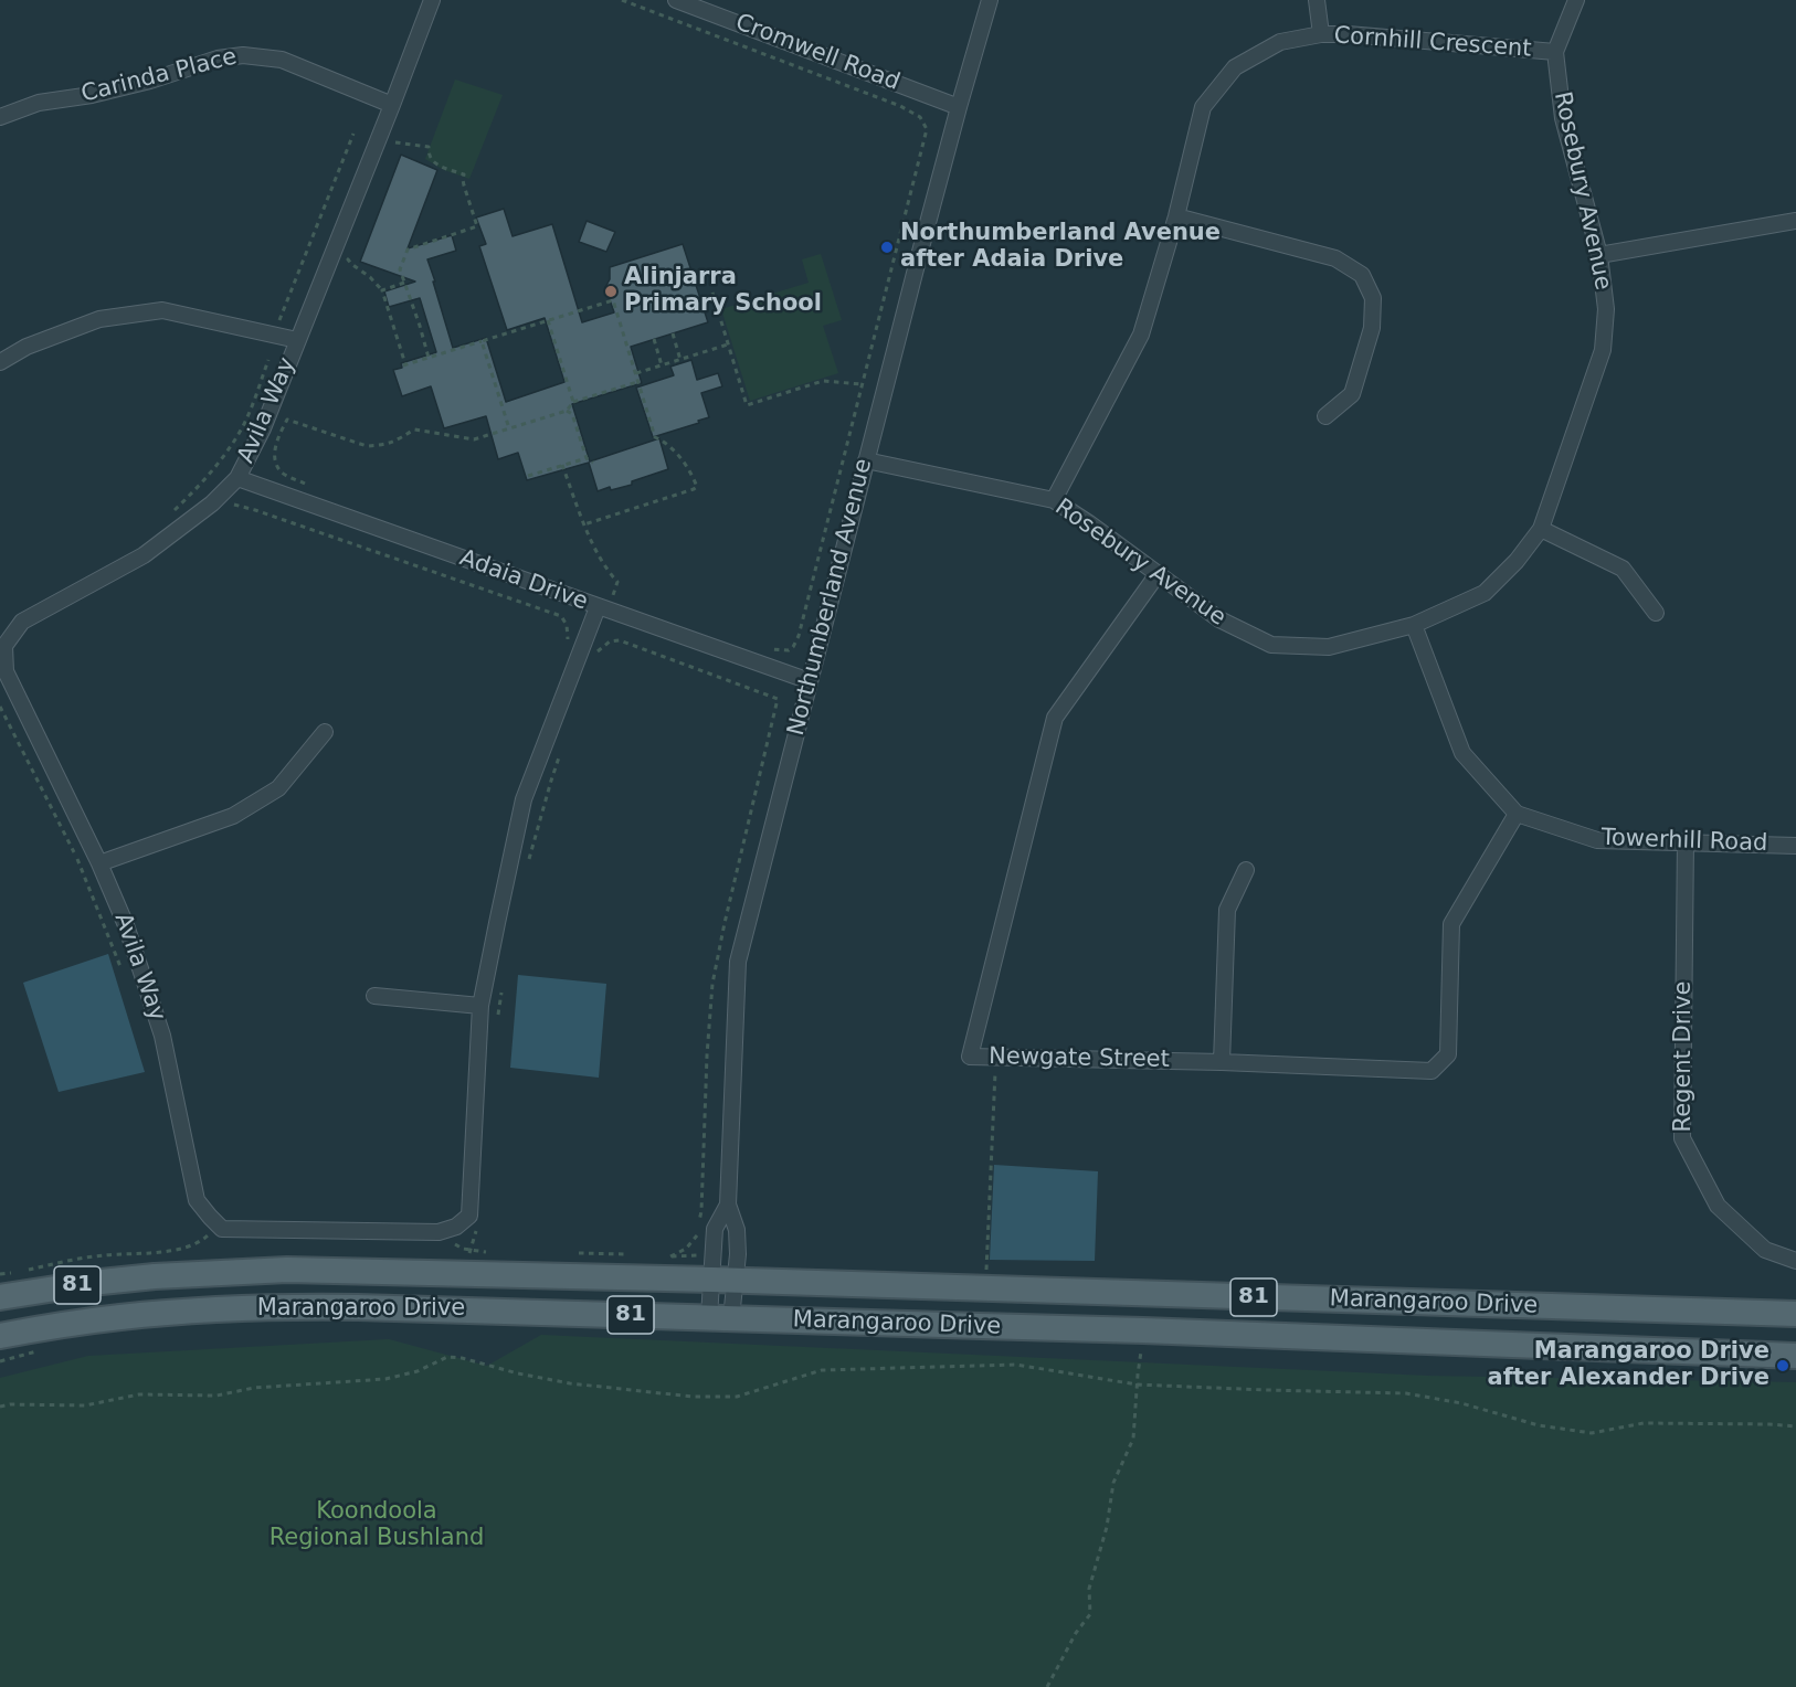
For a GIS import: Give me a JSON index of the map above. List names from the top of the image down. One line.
{"streets":{"main road":["81","Marangaroo Drive"],"street":["Cornhill Crescent","Cromwell Road","Carinda Place","Rosebury Avenue","Avila Way","Adaia Drive","Northumberland Avenue","Towerhill Road","Regent Drive","Newgate Street"]},"crossings":[["Cornhill Crescent","Rosebury Avenue"],["Cromwell Road","Northumberland Avenue"],["Carinda Place","Avila Way"],["Rosebury Avenue","Northumberland Avenue"],["Rosebury Avenue","Newgate Street"],["Avila Way","Adaia Drive"],["Adaia Drive","Northumberland Avenue"],["Northumberland Avenue","Marangaroo Drive"],["Towerhill Road","Regent Drive"],["Towerhill Road","Newgate Street"]],"parks":["Koondoola Regional Bushland"],"places":["Northumberland Avenue after Adaia Drive","Alinjarra Primary School","Marangaroo Drive after Alexander Drive"]}
